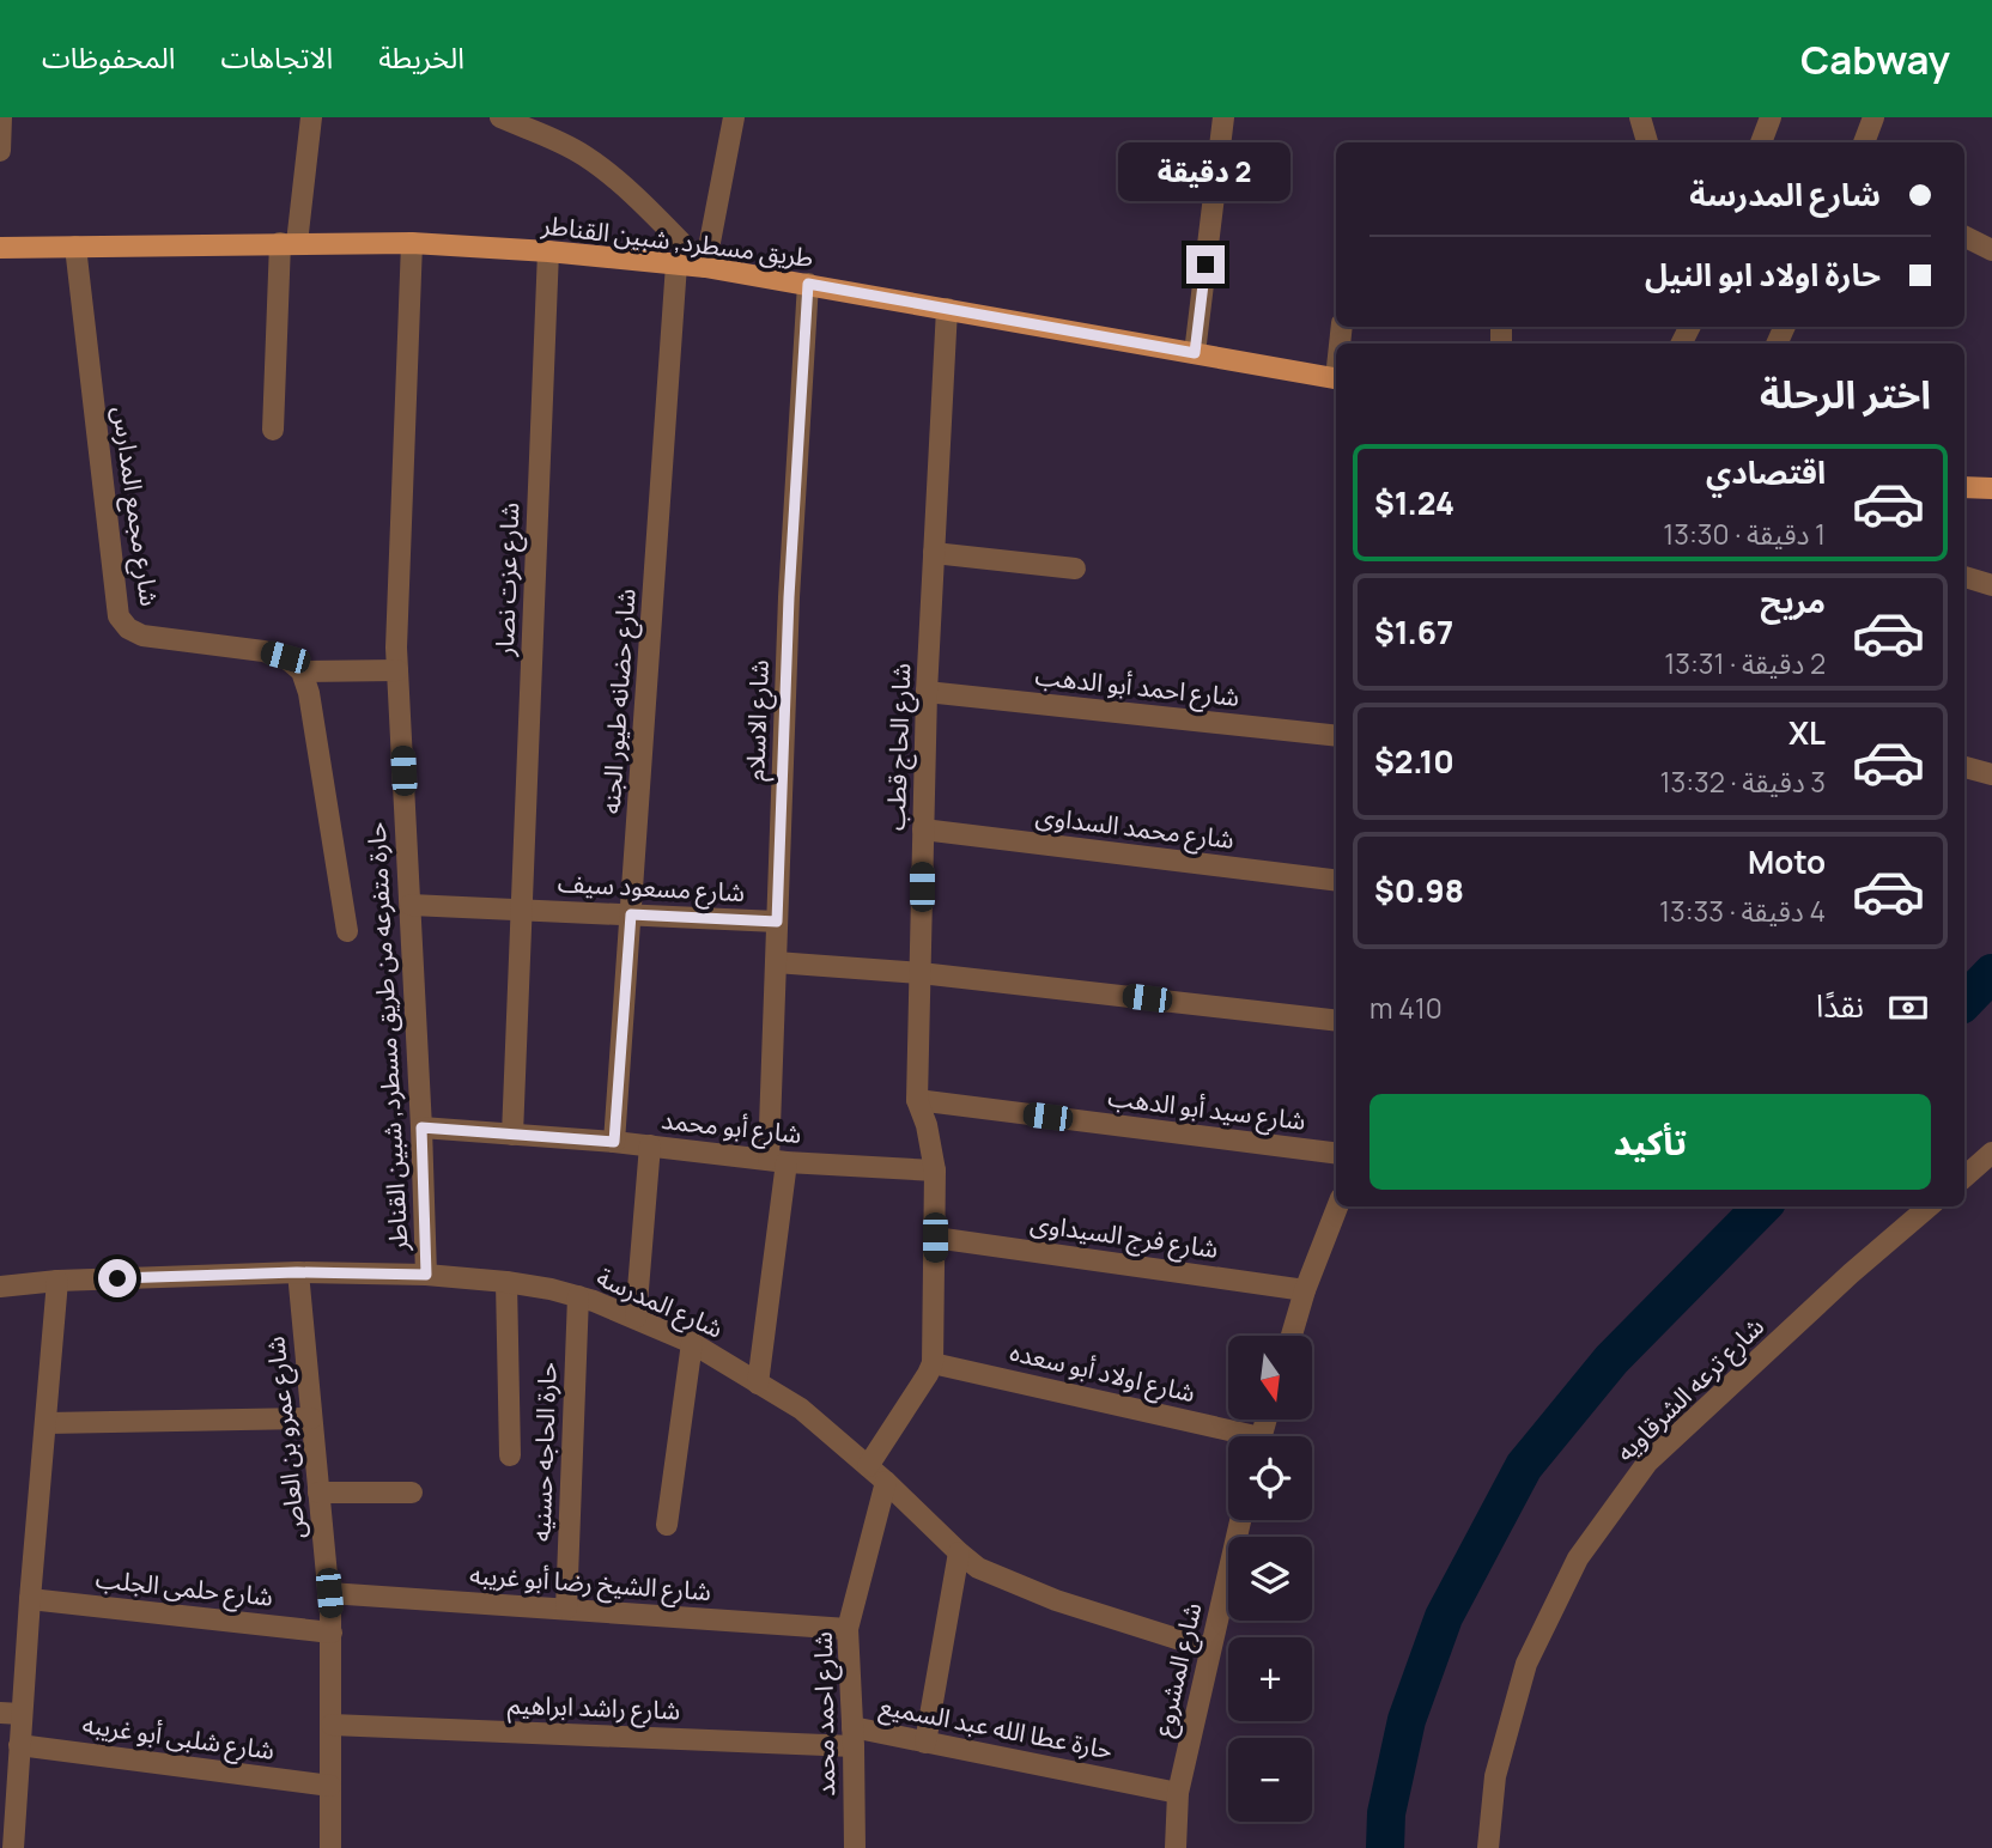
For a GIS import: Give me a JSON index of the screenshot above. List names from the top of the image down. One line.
{"streets":{"main road":["طريق مسطرد, شبين القناطر"],"street":["شارع مجمع المدارس","شارع عزت نصار","شارع احمد أبو الدهب","شارع حضانه طيور الجنه","شارع الاسلام","شارع الحاج قطب","شارع محمد السداوى","شارع مسعود سيف","حارة متفرعه من طريق مسطرد, شبين القناطر","شارع سيد أبو الدهب","شارع أبو محمد","شارع فرج السيداوى","شارع المدرسة","شارع اولاد أبو سعده","شارع ترعه الشرقاويه","شارع عمرو بن العاص","حارة الحاجه حسنيه","شارع الشيخ رضا أبو غريبه","شارع حلمى الجلب","شارع المشروع","شارع راشد ابراهيم","شارع احمد محمد","حارة عطا الله عبد السميع","شارع شلبى أبو غريبه"]},"crossings":[["طريق مسطرد, شبين القناطر","شارع مجمع المدارس"],["طريق مسطرد, شبين القناطر","شارع عزت نصار"],["طريق مسطرد, شبين القناطر","شارع حضانه طيور الجنه"],["طريق مسطرد, شبين القناطر","شارع الاسلام"],["طريق مسطرد, شبين القناطر","شارع الحاج قطب"],["طريق مسطرد, شبين القناطر","حارة متفرعه من طريق مسطرد, شبين القناطر"],["شارع عزت نصار","شارع مسعود سيف"],["شارع احمد أبو الدهب","شارع الحاج قطب"],["شارع حضانه طيور الجنه","شارع مسعود سيف"],["شارع حضانه طيور الجنه","شارع أبو محمد"],["شارع الاسلام","شارع مسعود سيف"],["شارع الاسلام","شارع أبو محمد"],["شارع الاسلام","شارع المدرسة"],["شارع الحاج قطب","شارع محمد السداوى"],["شارع الحاج قطب","شارع سيد أبو الدهب"],["شارع الحاج قطب","شارع أبو محمد"],["شارع الحاج قطب","شارع فرج السيداوى"],["شارع الحاج قطب","شارع المدرسة"],["شارع الحاج قطب","شارع اولاد أبو سعده"],["شارع مسعود سيف","حارة متفرعه من طريق مسطرد, شبين القناطر"],["شارع مسعود سيف","شارع أبو محمد"],["حارة متفرعه من طريق مسطرد, شبين القناطر","شارع أبو محمد"],["حارة متفرعه من طريق مسطرد, شبين القناطر","شارع المدرسة"],["شارع المدرسة","شارع عمرو بن العاص"],["شارع المدرسة","حارة الحاجه حسنيه"],["شارع المدرسة","شارع المشروع"],["شارع المدرسة","شارع احمد محمد"],["شارع عمرو بن العاص","شارع الشيخ رضا أبو غريبه"],["شارع عمرو بن العاص","شارع حلمى الجلب"],["شارع عمرو بن العاص","شارع راشد ابراهيم"],["شارع عمرو بن العاص","شارع شلبى أبو غريبه"],["حارة الحاجه حسنيه","شارع الشيخ رضا أبو غريبه"],["شارع الشيخ رضا أبو غريبه","شارع احمد محمد"],["شارع المشروع","حارة عطا الله عبد السميع"],["شارع راشد ابراهيم","شارع احمد محمد"],["شارع راشد ابراهيم","حارة عطا الله عبد السميع"],["شارع احمد محمد","حارة عطا الله عبد السميع"]],"north":"bottom","page":{"header":"Cabway","nav":["الخريطة","الاتجاهات","المحفوظات"],"bubble":"2 دقيقة","banner":["شارع المدرسة","حارة اولاد ابو النيل"],"heading":"اختر الرحلة","list":[{"name":"اقتصادي","note":"1 دقيقة · 13:30","value":"$1.24"},{"name":"مريح","note":"2 دقيقة · 13:31","value":"$1.67"},{"name":"XL","note":"3 دقيقة · 13:32","value":"$2.10"},{"name":"Moto","note":"4 دقيقة · 13:33","value":"$0.98"}],"pay":["نقدًا","410 m"],"buttons":"تأكيد","map_buttons":["+","−"]}}
